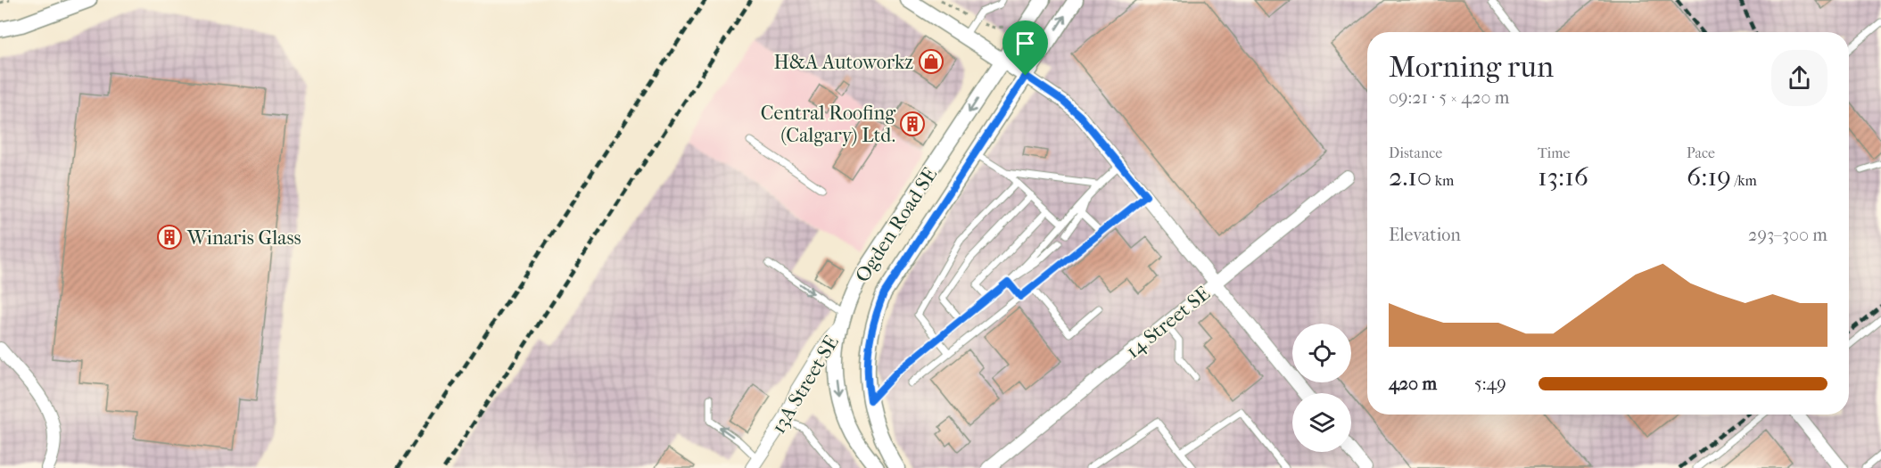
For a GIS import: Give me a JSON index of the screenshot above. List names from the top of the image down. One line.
{"streets":{"street":["Ogden Road SE","14 Street SE","13A Street SE"]},"crossings":[["Ogden Road SE","13A Street SE"]],"places":{"shop":["H&A Autoworkz"],"building":["Central Roofing (Calgary) Ltd.","Winaris Glass"]},"page":{"heading":["Morning run","09:21 · 5 × 420 m"],"stats":[["Distance","2.10 km"],["Time","13:16"],["Pace","6:19 /km"]],"chart":["Elevation","293–300 m"],"list":[{"name":"420 m","note":"5:49"}]}}
